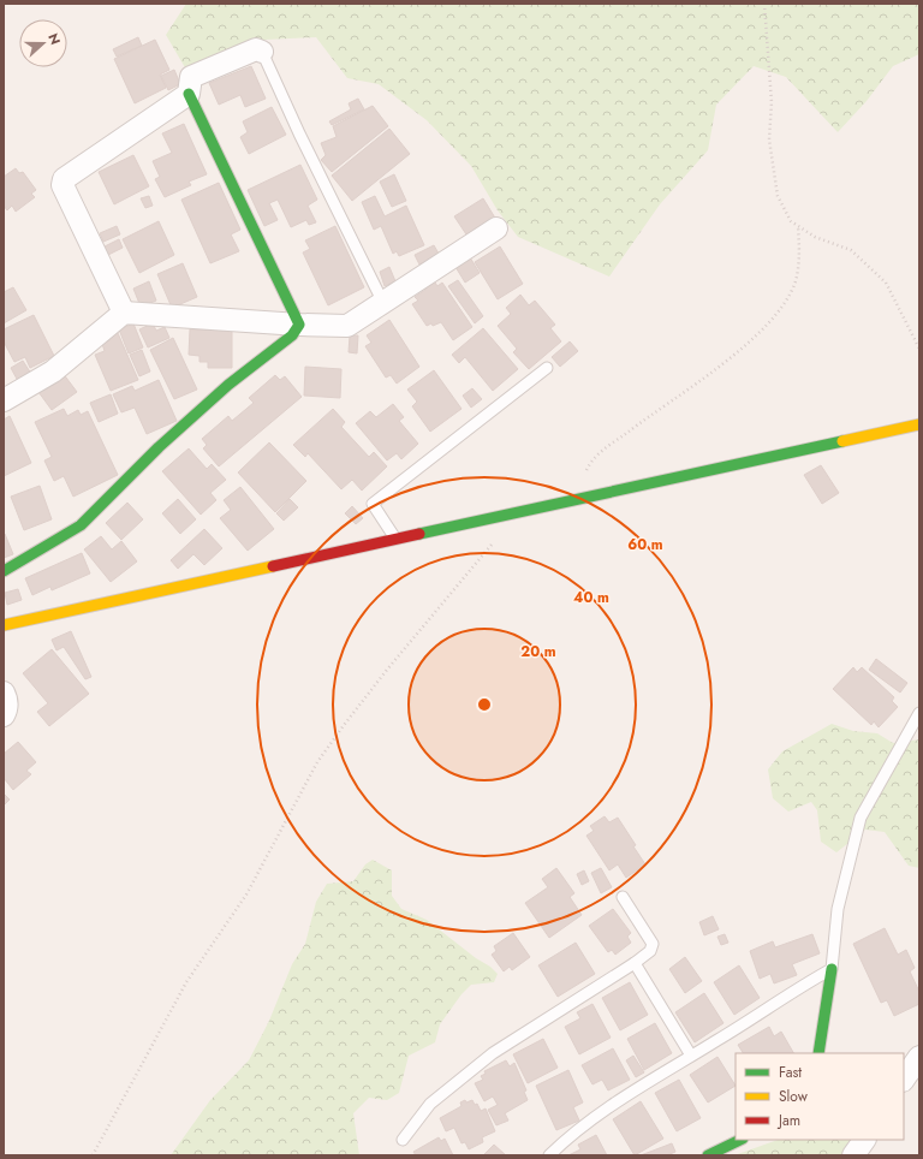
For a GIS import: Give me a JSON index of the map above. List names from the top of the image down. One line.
{"legend":["Fast","Slow","Jam"],"north":"right","rings":["60 m","40 m","20 m"]}
